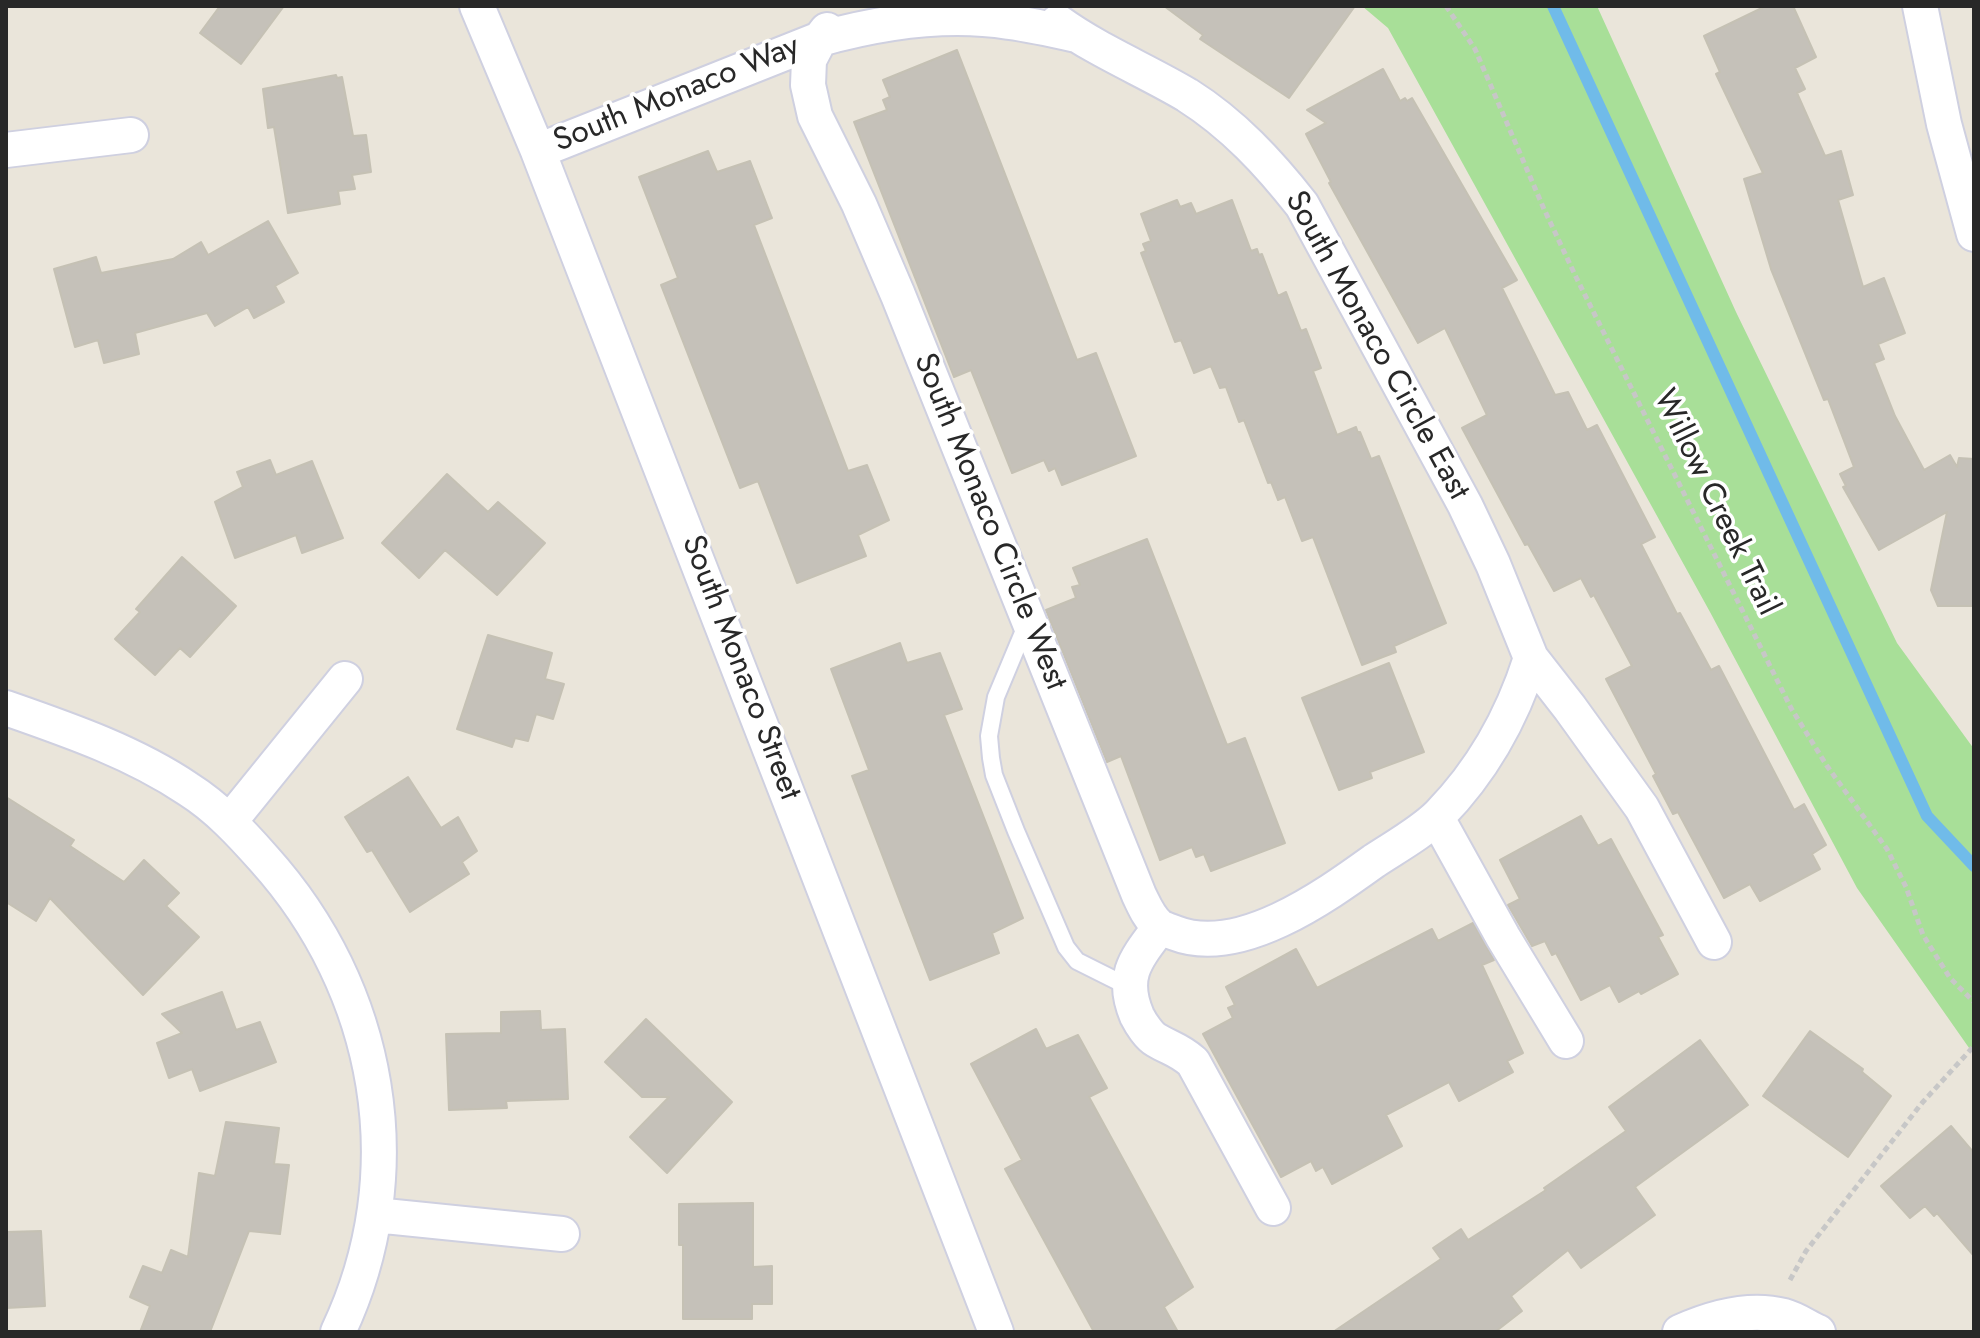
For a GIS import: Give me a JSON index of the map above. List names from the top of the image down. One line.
{"streets":{"street":["South Monaco Way","South Monaco Circle East","South Monaco Circle West","South Monaco Street"],"path":["Willow Creek Trail"]},"crossings":[["South Monaco Way","South Monaco Circle West"],["South Monaco Way","South Monaco Street"]]}
